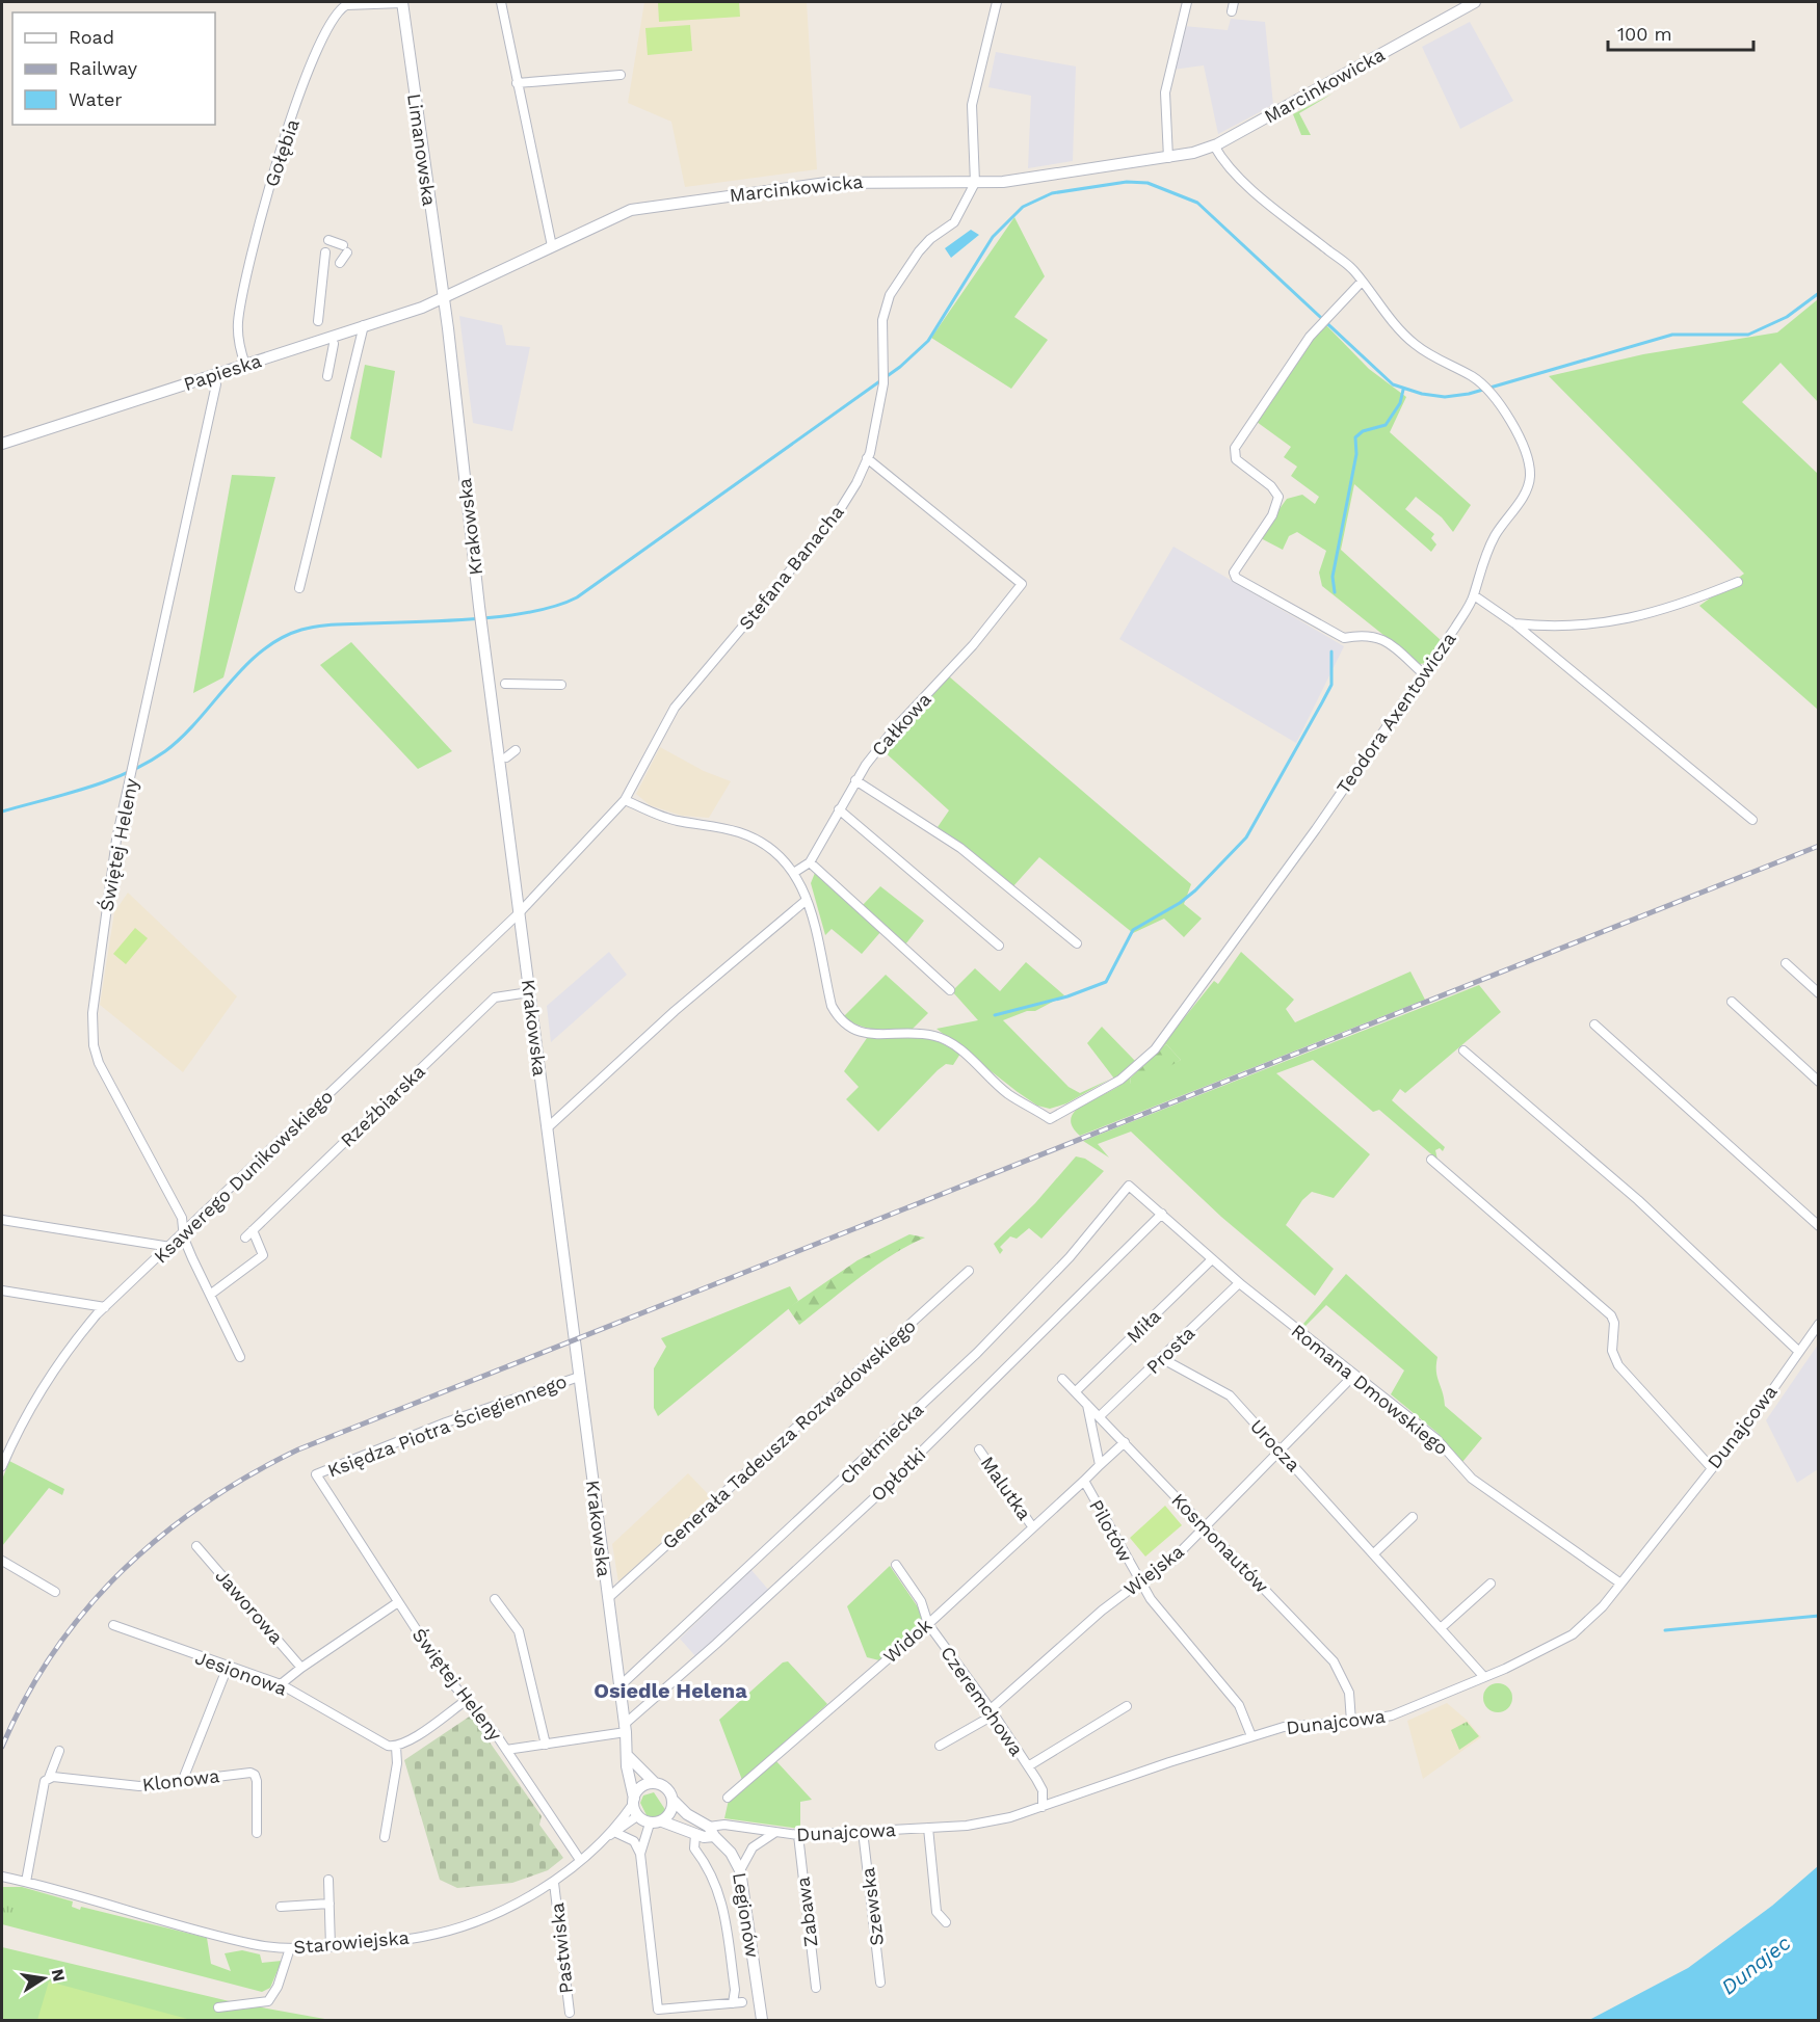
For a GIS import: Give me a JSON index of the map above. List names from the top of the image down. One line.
{"streets":{"main road":["Marcinkowicka","Limanowska","Papieska","Krakowska","Legionów"],"street":["Gołębia","Stefana Banacha","Teodora Axentowicza","Całkowa","Świętej Heleny","Rzeźbiarska","Ksawerego Dunikowskiego","Miła","Prosta","Romana Dmowskiego","Księdza Piotra Ściegiennego","Dunajcowa","Generała Tadeusza Rozwadowskiego","Chełmiecka","Urocza","Opłotki","Malutka","Pilotów","Kosmonautów","Wiejska","Jaworowa","Widok","Jesionowa","Czeremchowa","Klonowa","Szewska","Zabawa","Starowiejska","Pastwiska"]},"crossings":[["Marcinkowicka","Limanowska"],["Marcinkowicka","Papieska"],["Marcinkowicka","Krakowska"],["Marcinkowicka","Stefana Banacha"],["Marcinkowicka","Teodora Axentowicza"],["Limanowska","Gołębia"],["Limanowska","Papieska"],["Limanowska","Krakowska"],["Gołębia","Papieska"],["Papieska","Krakowska"],["Papieska","Świętej Heleny"],["Krakowska","Stefana Banacha"],["Krakowska","Rzeźbiarska"],["Krakowska","Ksawerego Dunikowskiego"],["Krakowska","Księdza Piotra Ściegiennego"],["Krakowska","Generała Tadeusza Rozwadowskiego"],["Krakowska","Chełmiecka"],["Krakowska","Opłotki"],["Krakowska","Starowiejska"],["Stefana Banacha","Całkowa"],["Stefana Banacha","Ksawerego Dunikowskiego"],["Świętej Heleny","Rzeźbiarska"],["Świętej Heleny","Ksawerego Dunikowskiego"],["Świętej Heleny","Księdza Piotra Ściegiennego"],["Świętej Heleny","Starowiejska"],["Miła","Romana Dmowskiego"],["Miła","Kosmonautów"],["Prosta","Romana Dmowskiego"],["Prosta","Urocza"],["Prosta","Kosmonautów"],["Romana Dmowskiego","Dunajcowa"],["Romana Dmowskiego","Chełmiecka"],["Romana Dmowskiego","Opłotki"],["Romana Dmowskiego","Wiejska"],["Dunajcowa","Urocza"],["Dunajcowa","Pilotów"],["Dunajcowa","Kosmonautów"],["Dunajcowa","Czeremchowa"],["Dunajcowa","Szewska"],["Dunajcowa","Zabawa"],["Dunajcowa","Legionów"],["Urocza","Wiejska"],["Malutka","Widok"],["Pilotów","Wiejska"],["Pilotów","Widok"],["Kosmonautów","Wiejska"],["Wiejska","Czeremchowa"],["Widok","Czeremchowa"],["Starowiejska","Pastwiska"]],"districts":["Osiedle Helena"],"water":["Dunajec"],"legend":["Road","Railway","Water"],"scale_bar":"100 m","north":"right"}
